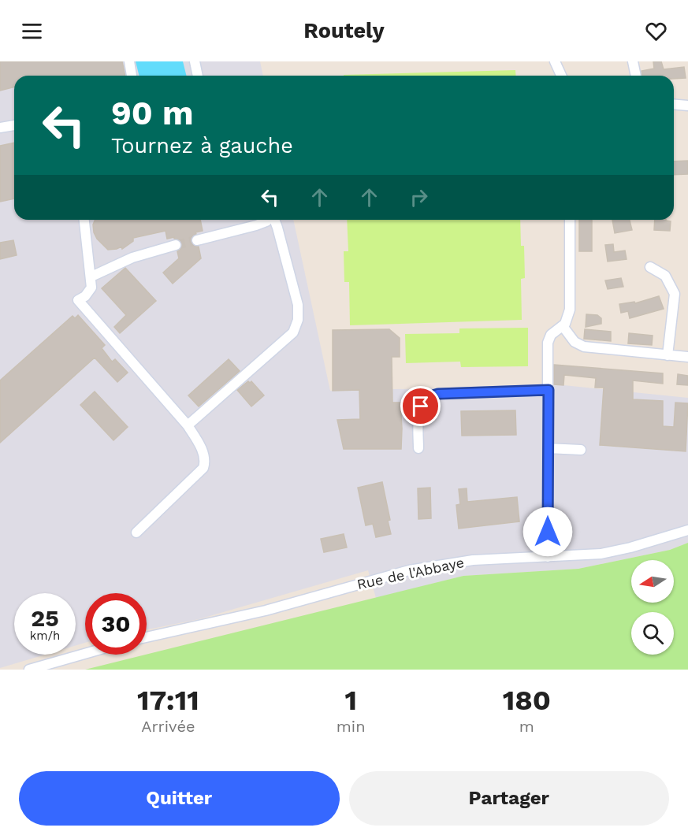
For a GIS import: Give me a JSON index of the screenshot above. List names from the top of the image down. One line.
{"streets":{"street":["Rue de l'Abbaye"]},"north":"left","page":{"header":"Routely","turn":["90 m","Tournez à gauche"],"speed":"25 km/h","limit":"30","eta":["17:11","Arrivée","1","min","180","m"],"buttons":["Quitter","Partager"]}}
